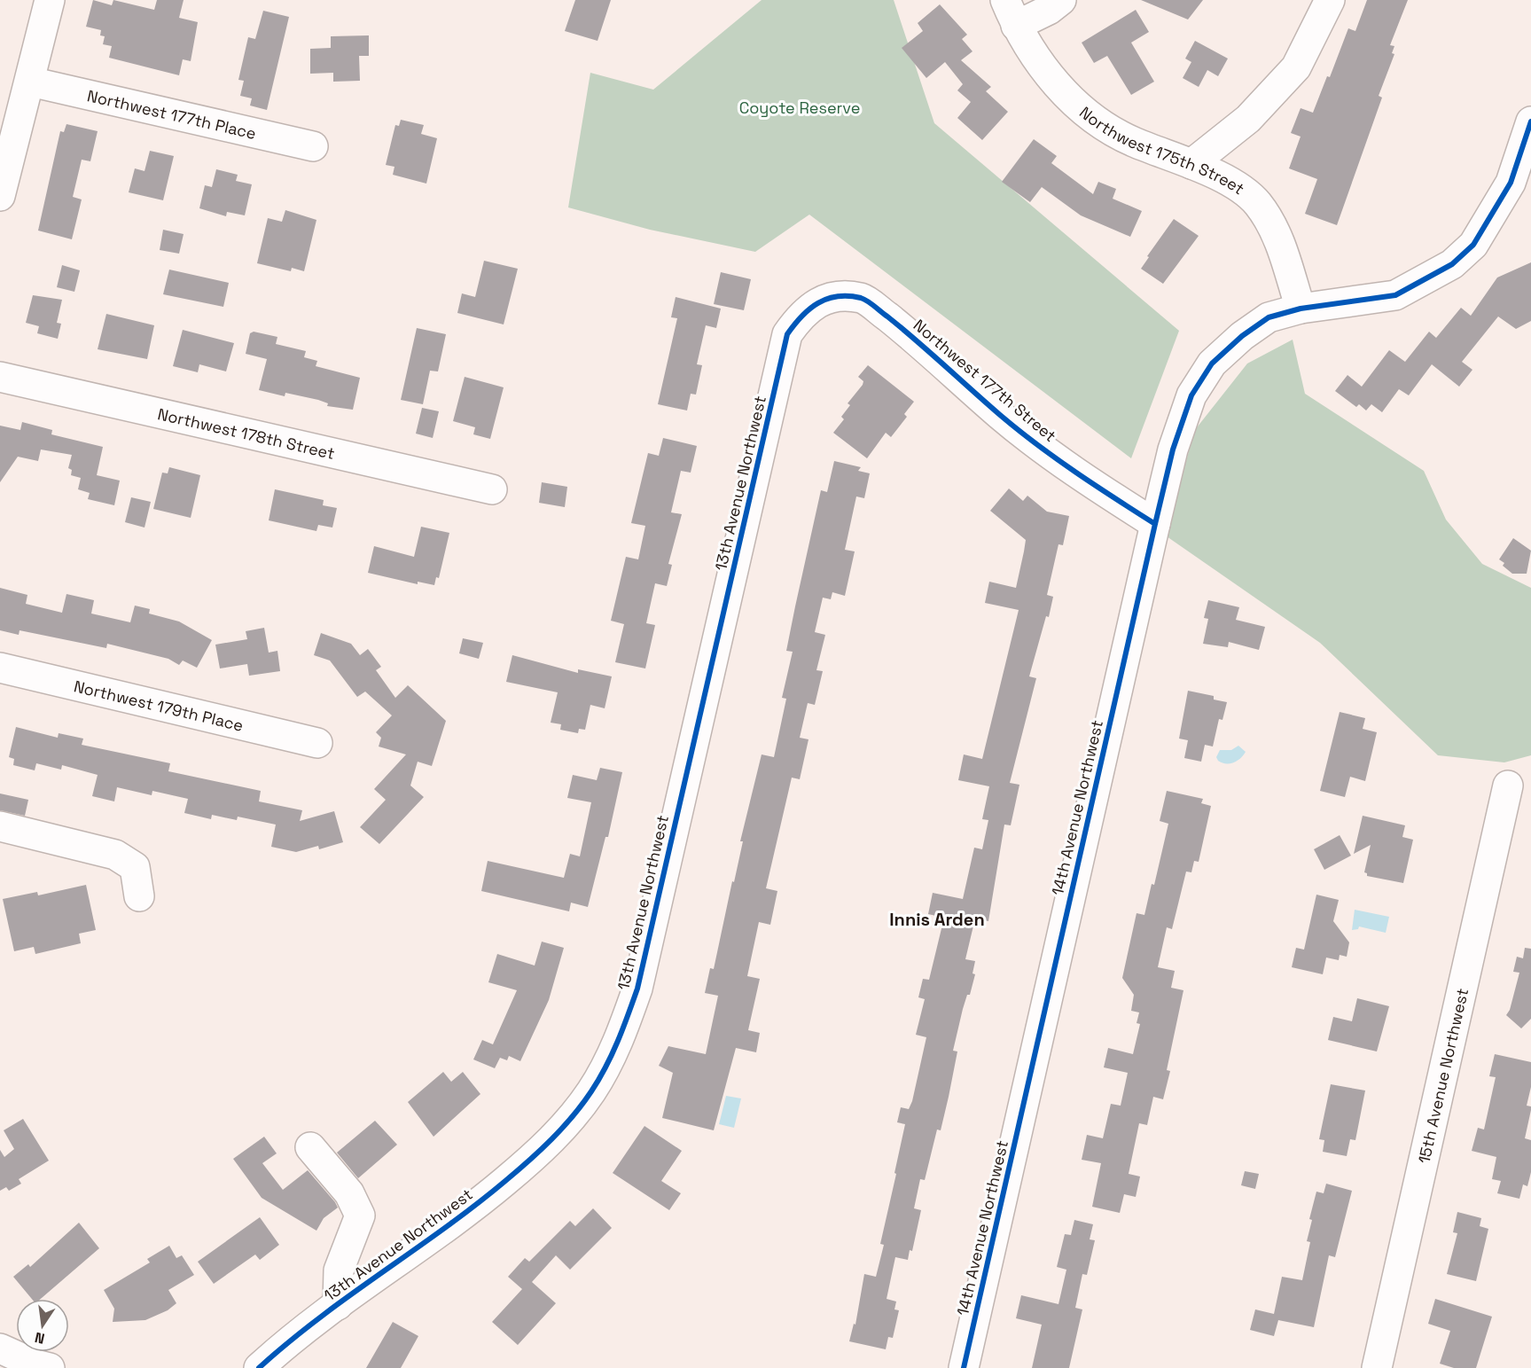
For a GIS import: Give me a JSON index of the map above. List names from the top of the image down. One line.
{"streets":{"street":["Northwest 177th Place","Northwest 175th Street","Northwest 177th Street","Northwest 178th Street","13th Avenue Northwest","Northwest 179th Place","14th Avenue Northwest","15th Avenue Northwest"]},"crossings":[["Northwest 175th Street","14th Avenue Northwest"],["Northwest 177th Street","13th Avenue Northwest"],["Northwest 177th Street","14th Avenue Northwest"]],"districts":["Innis Arden"],"parks":["Coyote Reserve"],"north":"bottom"}
